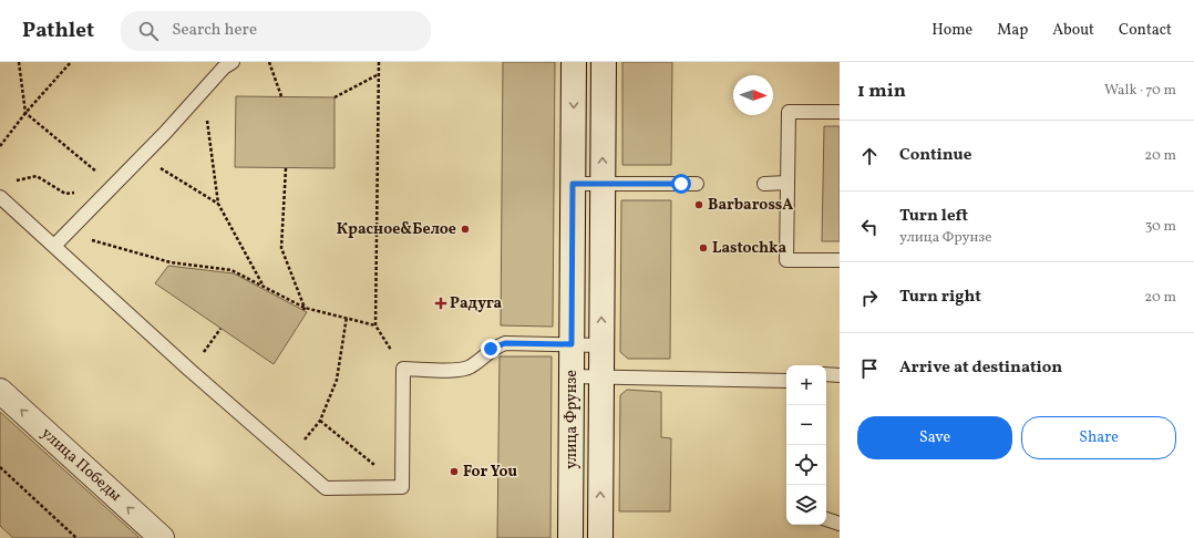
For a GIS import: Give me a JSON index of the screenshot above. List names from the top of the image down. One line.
{"streets":{"street":["улица Фрунзе","улица Победы"]},"one_way":["улица Победы"],"places":{"other":["BarbarossA","Красное&Белое","Lastochka","For You"],"health":["Радуга"]},"north":"right","page":{"header":"Pathlet","search":"Search here","nav":["Home","Map","About","Contact"],"heading":["1 min","Walk · 70 m"],"list":[["Continue","20 m"],["Turn left","улица Фрунзе","30 m"],["Turn right","20 m"],"Arrive at destination"],"map_buttons":["+","−"],"buttons":["Save","Share"]}}
